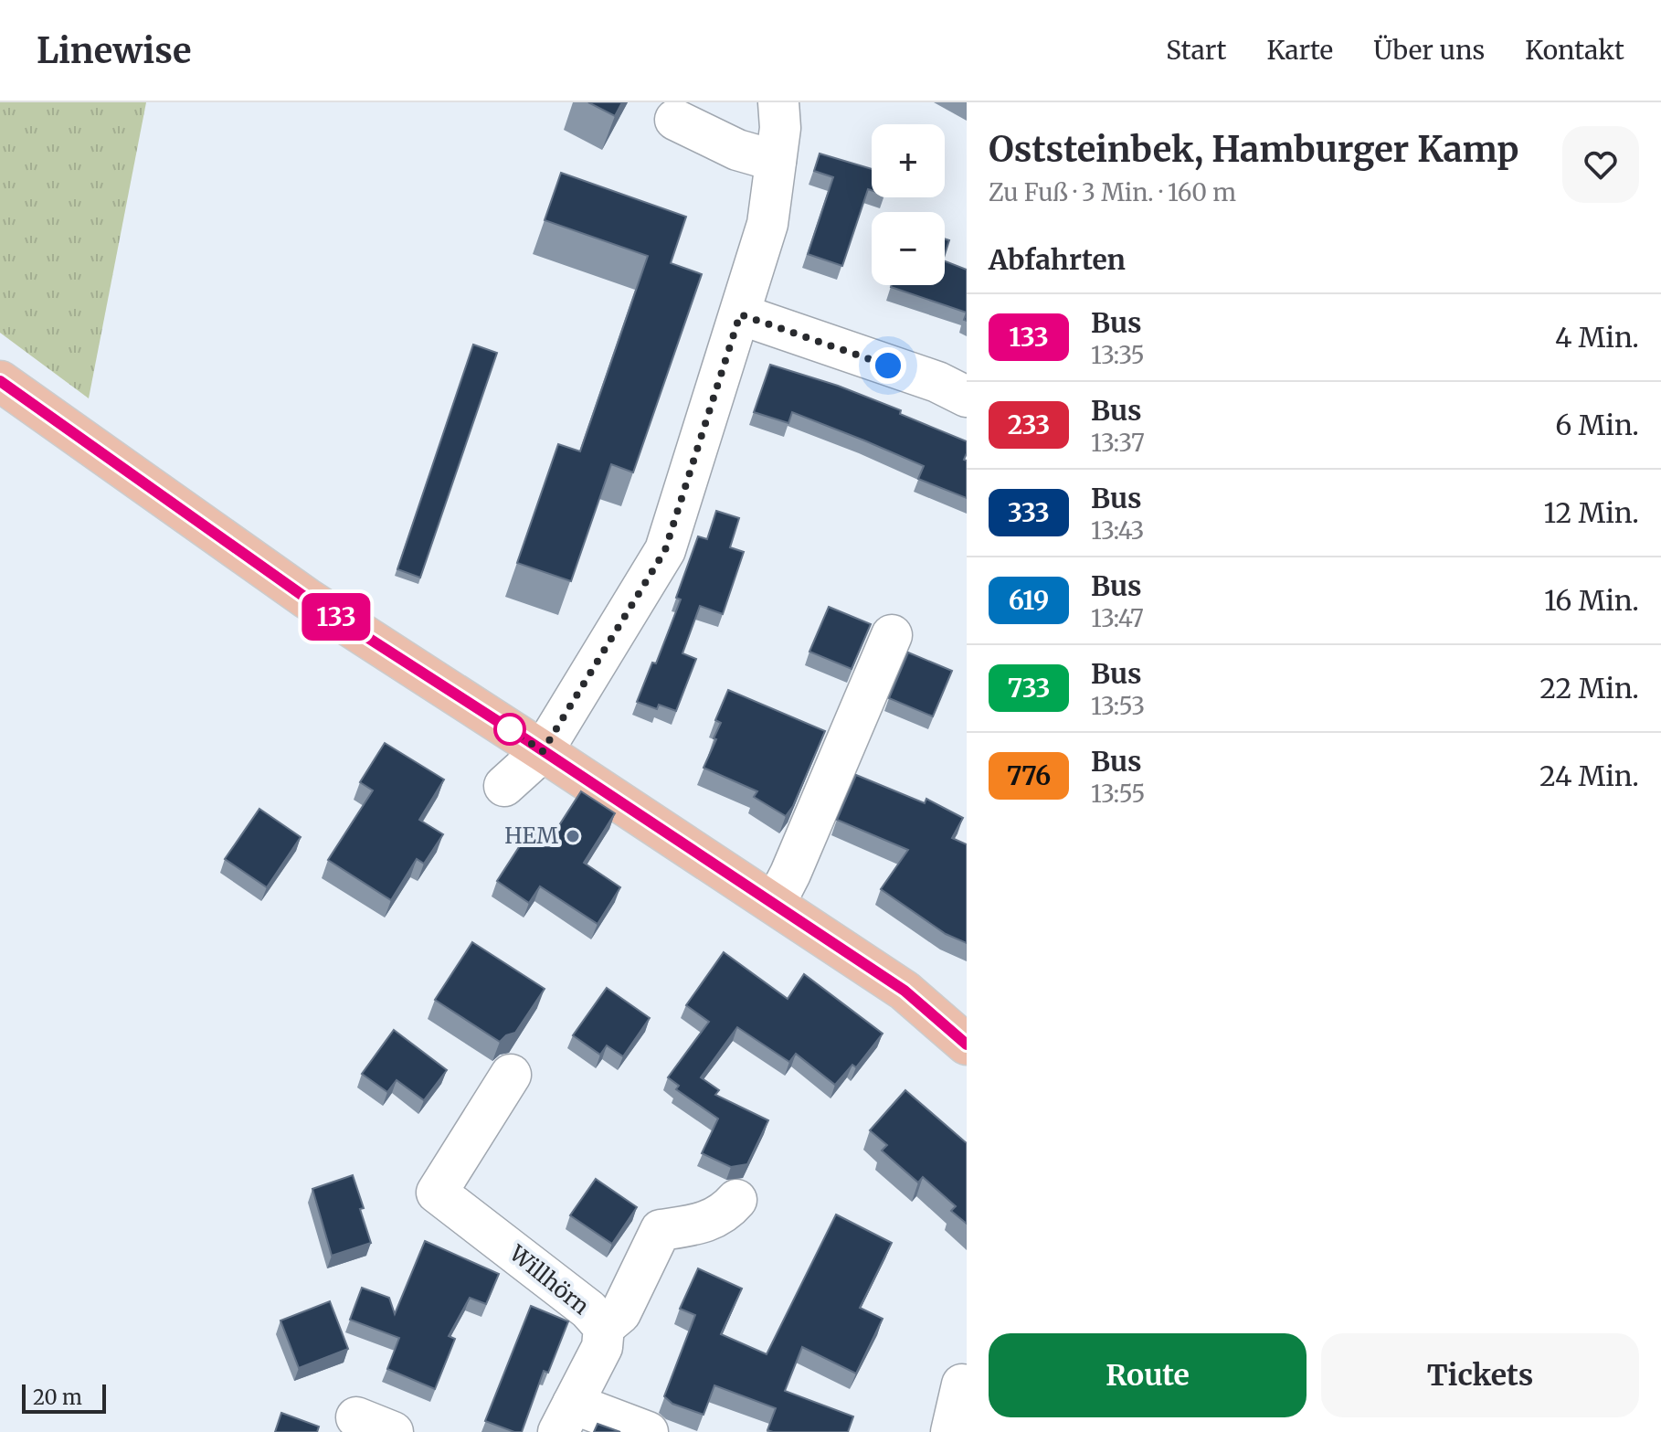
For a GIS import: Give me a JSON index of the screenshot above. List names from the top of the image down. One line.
{"streets":{"street":["Willhörn"]},"places":["HEM"],"lines":["bus line 133"],"scale_bar":"20 m","page":{"header":"Linewise","nav":["Start","Karte","Über uns","Kontakt"],"on_map":"133","heading":[["Oststeinbek, Hamburger Kamp","Zu Fuß · 3 Min. · 160 m"],"Abfahrten"],"map_buttons":["+","−"],"list":[{"mark":"133","name":"Bus","note":"13:35","value":"4 Min."},{"mark":"233","name":"Bus","note":"13:37","value":"6 Min."},{"mark":"333","name":"Bus","note":"13:43","value":"12 Min."},{"mark":"619","name":"Bus","note":"13:47","value":"16 Min."},{"mark":"733","name":"Bus","note":"13:53","value":"22 Min."},{"mark":"776","name":"Bus","note":"13:55","value":"24 Min."}],"buttons":["Route","Tickets"],"scale":"20 m"}}
